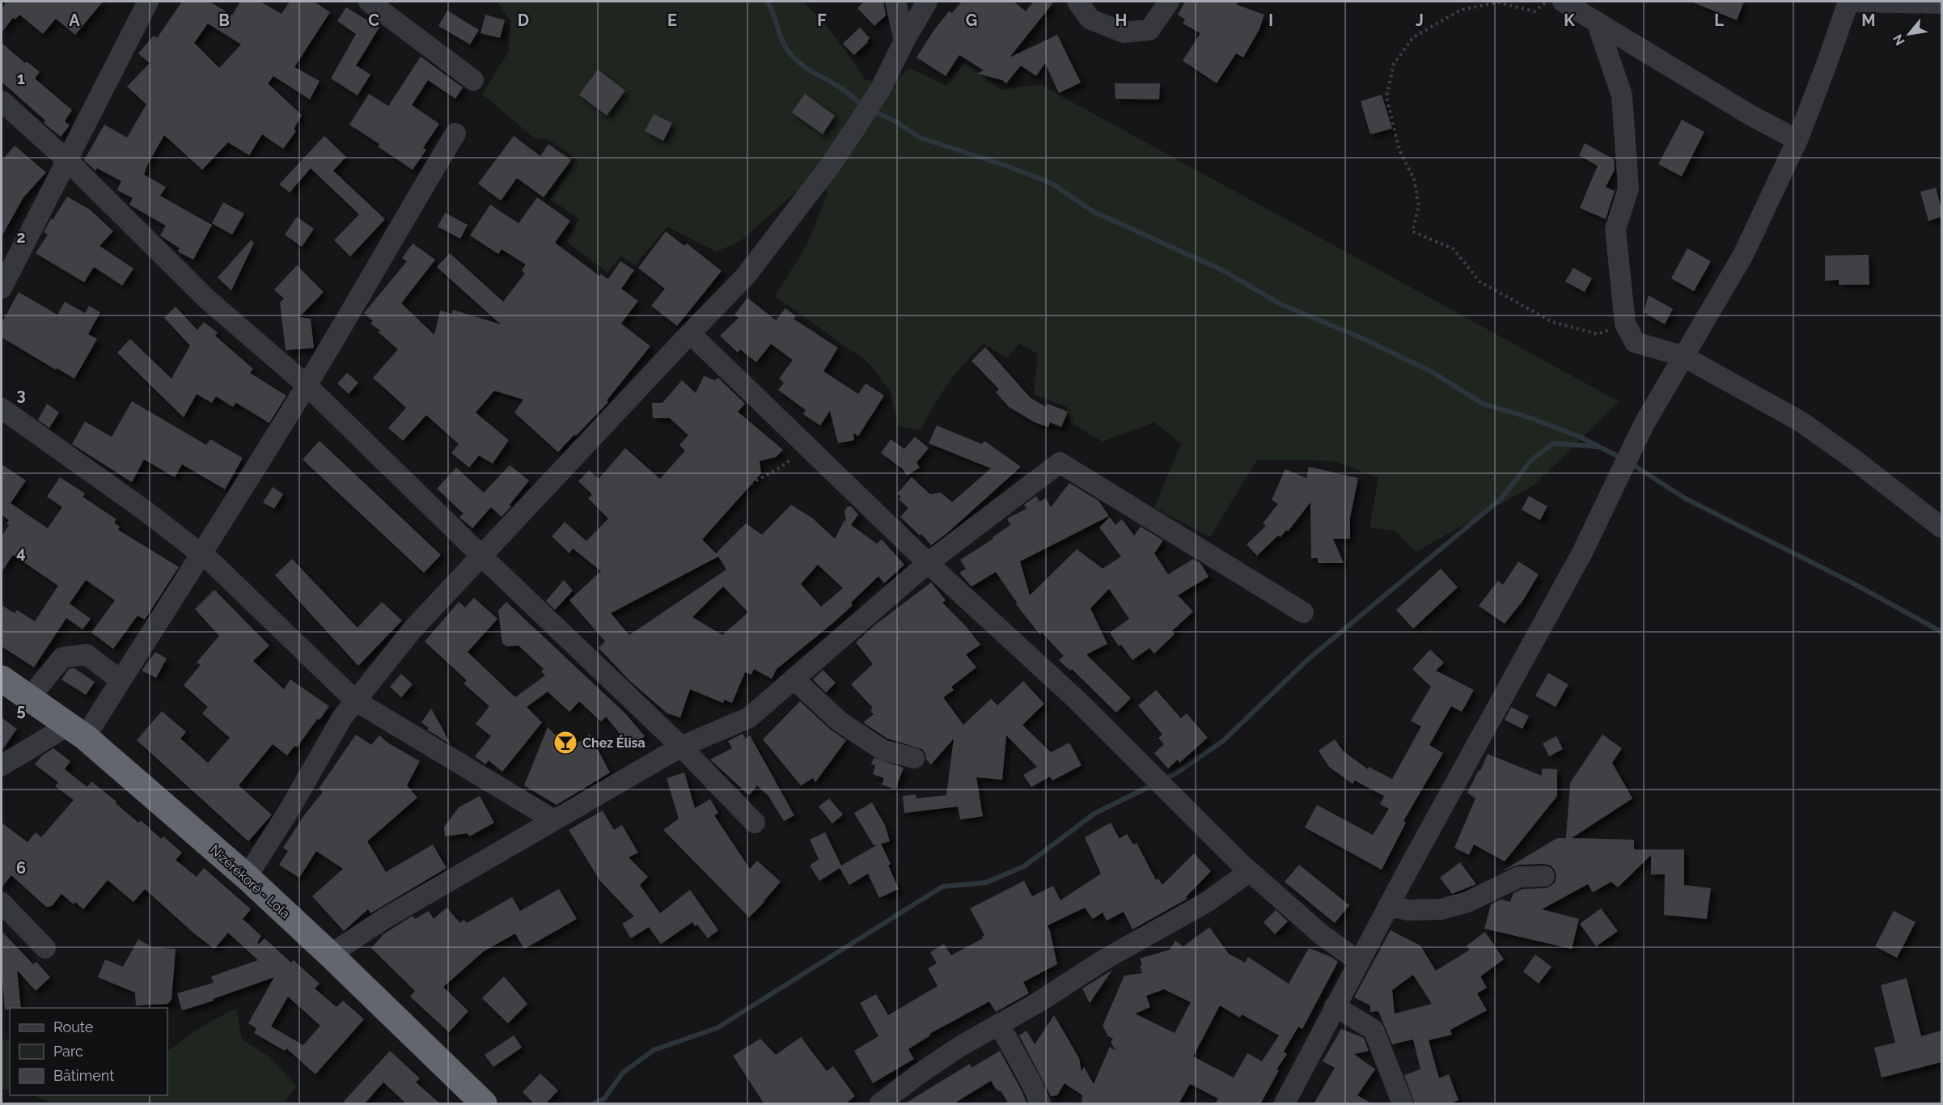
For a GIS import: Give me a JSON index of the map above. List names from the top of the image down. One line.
{"streets":{"highway":["N'zérékoré - Lola"]},"places":{"bar":["Chez Élisa"]},"legend":["Route","Parc","Bâtiment"],"north":"bottom left","grid":{"columns":["A","B","C","D","E","F","G","H","I","J","K","L","M"],"rows":["1","2","3","4","5","6"]}}
